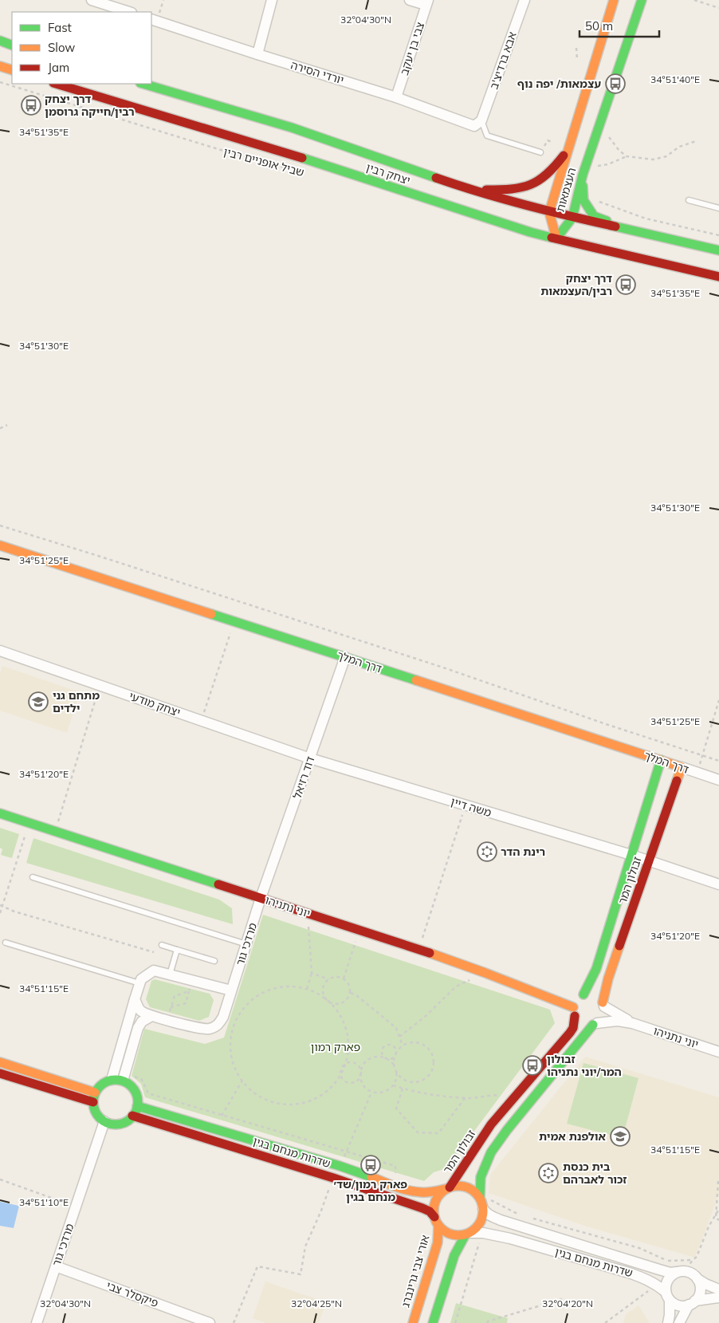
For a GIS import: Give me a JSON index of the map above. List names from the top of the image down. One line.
{"streets":{"street":["צבי בן יעקב","אבא ברדיצ'ב","יורדי הסירה","יצחק רבין","העצמאות","דרך המלך","יצחק מודעי","דוד רזיאל","משה דיין","זבולון המר","יוני נתניהו","מרדכי גור","שדרות מנחם בגין","אורי צבי גרינברג","פיקסלר צבי"],"path":["שביל אופניים רבין"]},"crossings":[["צבי בן יעקב","יורדי הסירה"],["אבא ברדיצ'ב","יורדי הסירה"],["יצחק רבין","העצמאות"],["דרך המלך","דוד רזיאל"],["דרך המלך","זבולון המר"],["יצחק מודעי","דוד רזיאל"],["יצחק מודעי","משה דיין"],["דוד רזיאל","משה דיין"],["דוד רזיאל","יוני נתניהו"],["דוד רזיאל","מרדכי גור"],["משה דיין","זבולון המר"],["זבולון המר","יוני נתניהו"],["זבולון המר","שדרות מנחם בגין"],["זבולון המר","אורי צבי גרינברג"],["יוני נתניהו","מרדכי גור"],["מרדכי גור","שדרות מנחם בגין"],["מרדכי גור","פיקסלר צבי"],["שדרות מנחם בגין","אורי צבי גרינברג"]],"parks":["פארק רמון"],"places":{"bus stop":["עצמאות/ יפה נוף","דרך יצחק רבין/חייקה גרוסמן","דרך יצחק רבין/העצמאות","זבולון המר/יוני נתניהו","פארק רמון/שד׳ מנחם בגין"],"school or university":["מתחם גני ילדים","אולפנת אמית"],"synagogue":["רינת הדר","בית כנסת זכור לאברהם"]},"legend":["Fast","Slow","Jam"],"scale_bar":"50 m","coordinates":["32°04'30\"N","34°51'40\"E","34°51'35\"E","34°51'30\"E","34°51'25\"E","34°51'20\"E","34°51'15\"E","34°51'10\"E","32°04'25\"N","32°04'20\"N"]}
